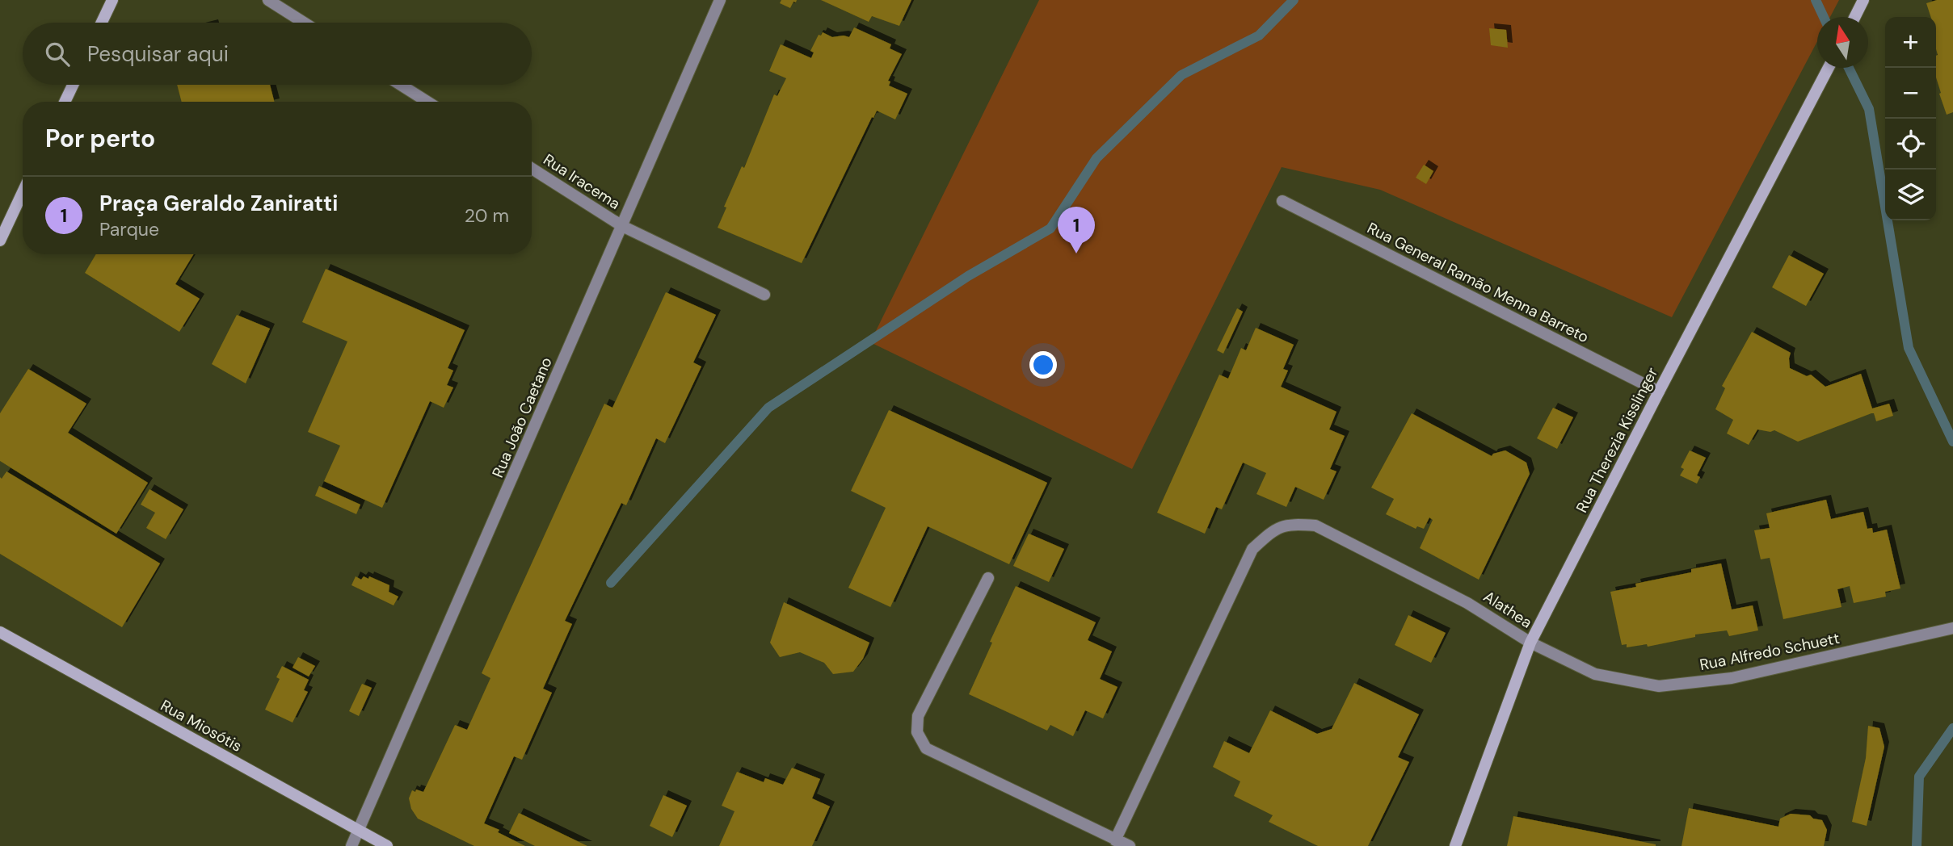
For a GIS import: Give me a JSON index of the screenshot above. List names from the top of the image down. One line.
{"streets":{"street":["Rua Iracema","Rua General Ramão Menna Barreto","Rua João Caetano","Rua Therezia Kisslinger","Alathea","Rua Alfredo Schuett","Rua Miosótis"]},"crossings":[["Rua Iracema","Rua João Caetano"],["Rua General Ramão Menna Barreto","Rua Therezia Kisslinger"],["Rua João Caetano","Rua Miosótis"],["Rua Therezia Kisslinger","Alathea"],["Rua Therezia Kisslinger","Rua Alfredo Schuett"],["Alathea","Rua Alfredo Schuett"]],"north":"top","page":{"map_buttons":["+","−"],"search":"Pesquisar aqui","heading":"Por perto","list":[{"mark":"1","name":"Praça Geraldo Zaniratti","note":"Parque","value":"20 m"}],"pins":"1"}}
